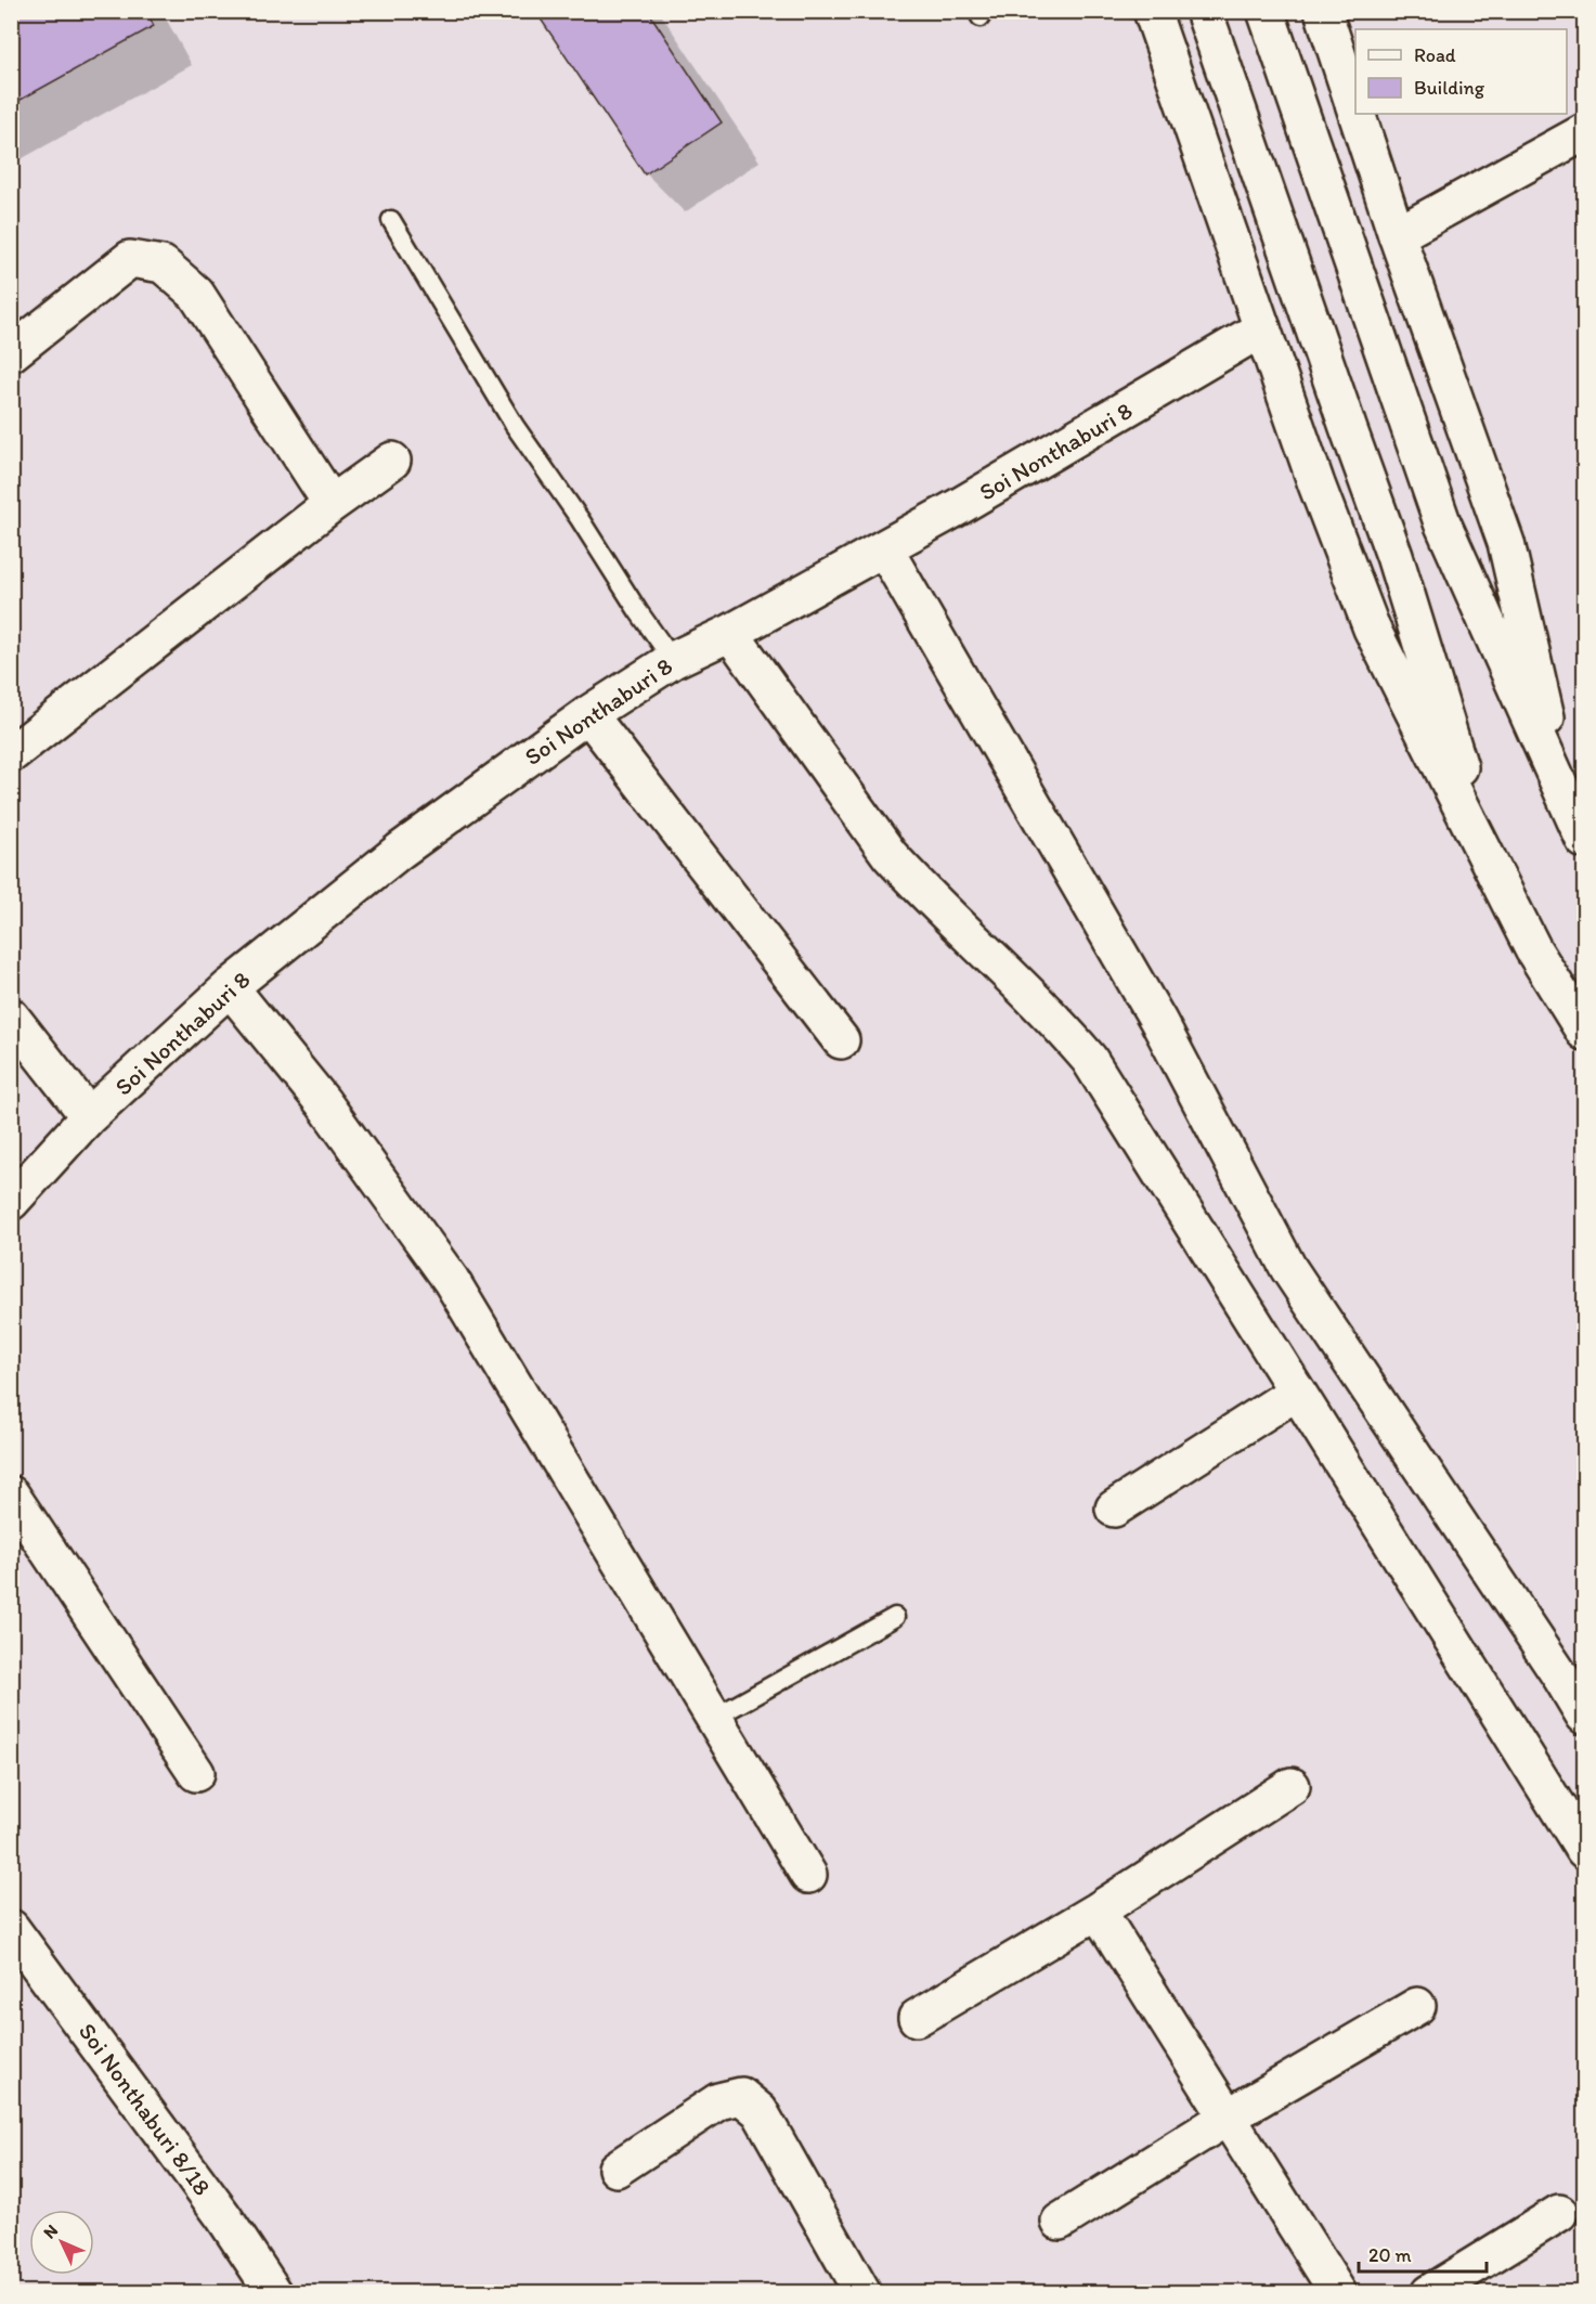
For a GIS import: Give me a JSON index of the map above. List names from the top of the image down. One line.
{"streets":{"street":["Soi Nonthaburi 8","Soi Nonthaburi 8/18"]},"legend":["Road","Building"],"scale_bar":"20 m","north":"top left"}
